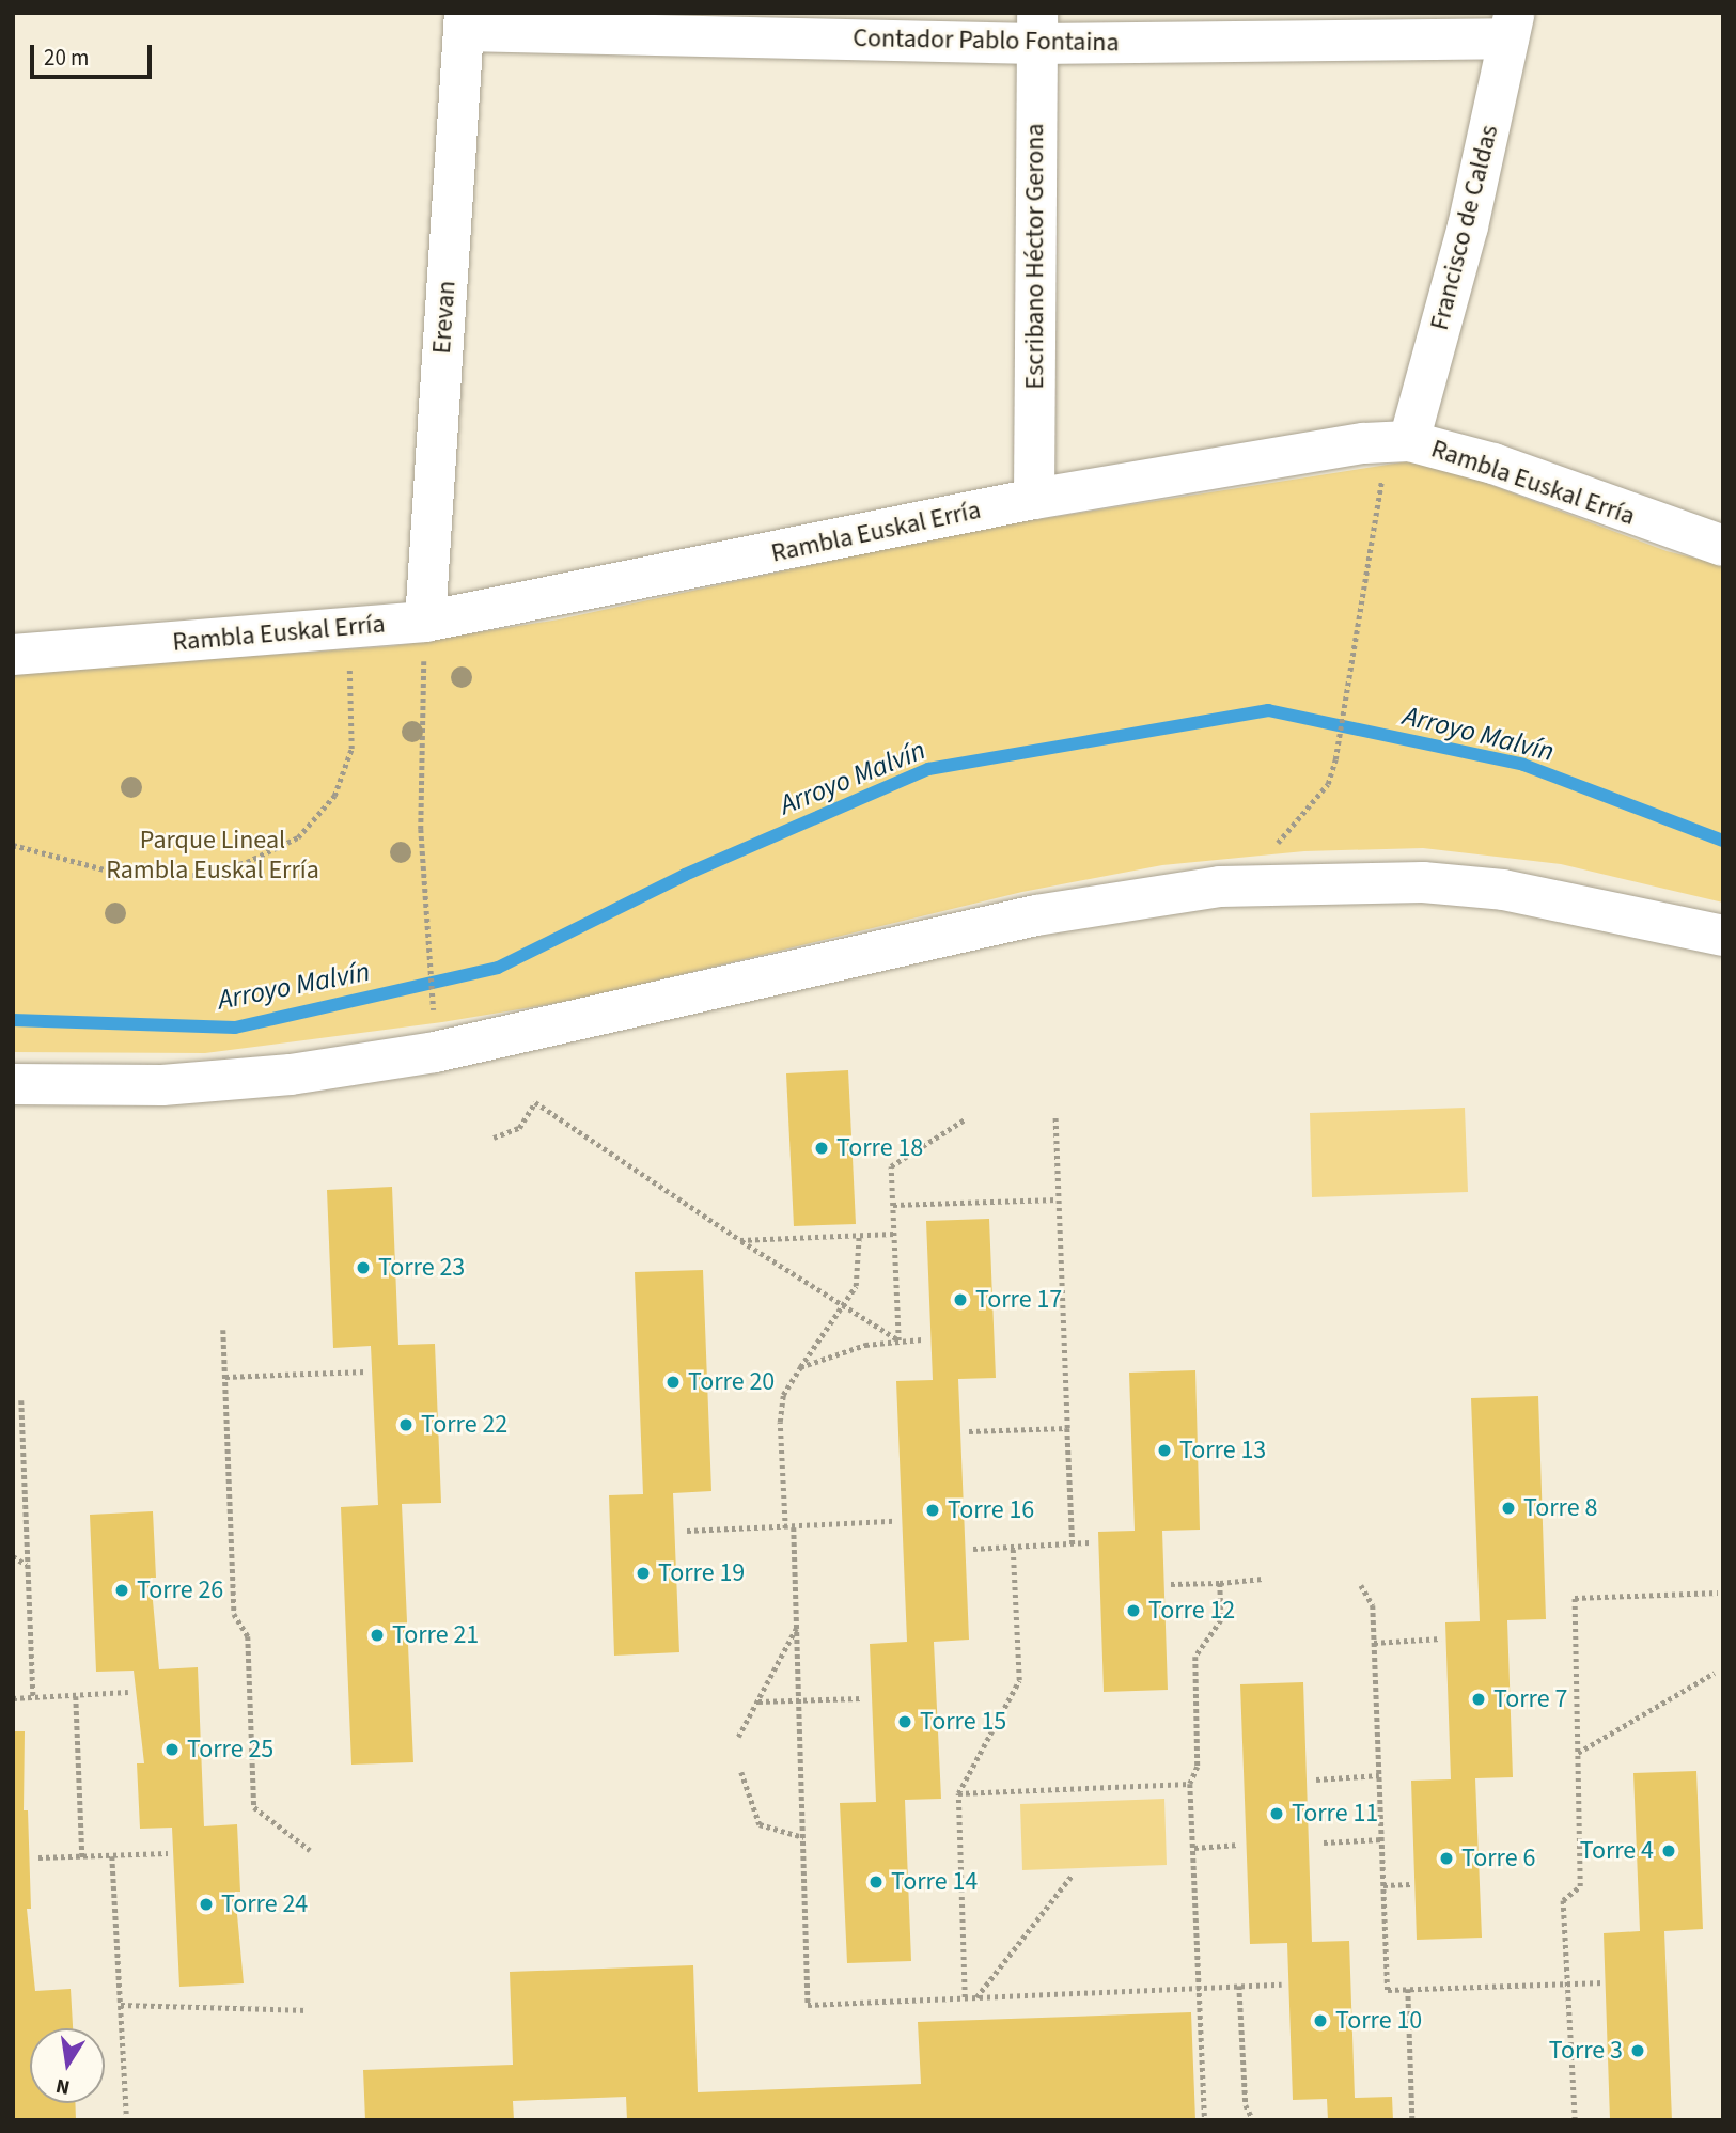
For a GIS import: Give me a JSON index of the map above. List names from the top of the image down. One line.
{"streets":{"street":["Contador Pablo Fontaina","Francisco de Caldas","Escribano Héctor Gerona","Erevan","Rambla Euskal Erría"]},"crossings":[["Contador Pablo Fontaina","Francisco de Caldas"],["Contador Pablo Fontaina","Escribano Héctor Gerona"],["Contador Pablo Fontaina","Erevan"],["Francisco de Caldas","Rambla Euskal Erría"],["Escribano Héctor Gerona","Rambla Euskal Erría"],["Erevan","Rambla Euskal Erría"]],"water":["Arroyo Malvín"],"parks":["Parque Lineal Rambla Euskal Erría"],"places":["Torre 18","Torre 23","Torre 17","Torre 20","Torre 22","Torre 13","Torre 8","Torre 16","Torre 19","Torre 26","Torre 12","Torre 21","Torre 7","Torre 15","Torre 25","Torre 11","Torre 4","Torre 6","Torre 14","Torre 24","Torre 10","Torre 3"],"scale_bar":"20 m","north":"bottom"}
